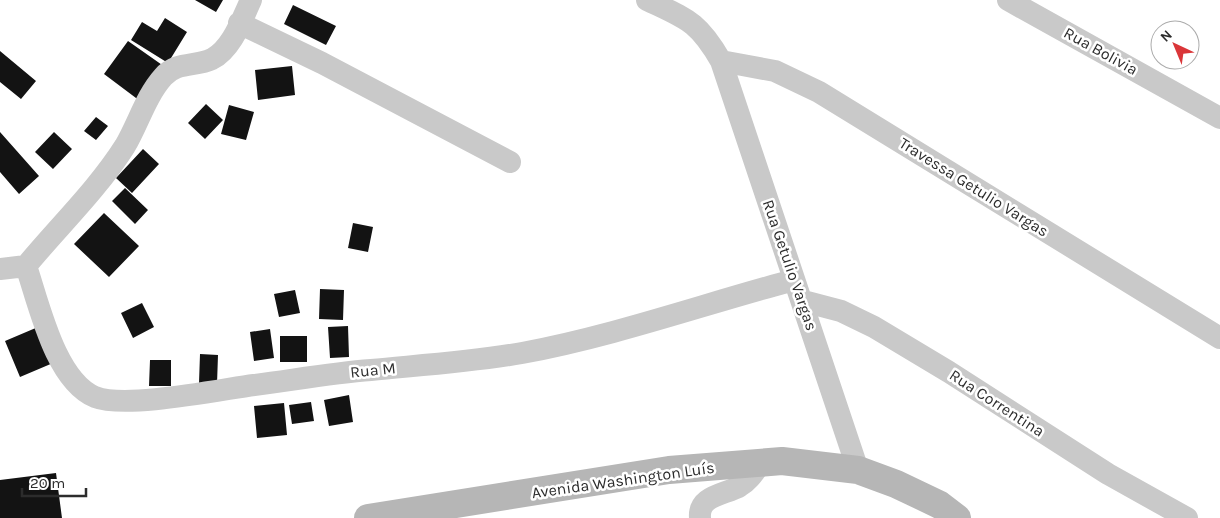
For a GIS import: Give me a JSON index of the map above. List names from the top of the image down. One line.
{"streets":{"main road":["Avenida Washington Luís"],"street":["Rua Bolivia","Travessa Getulio Vargas","Rua Getulio Vargas","Rua M","Rua Correntina"]},"crossings":[["Travessa Getulio Vargas","Rua Getulio Vargas"],["Rua Getulio Vargas","Rua M"],["Rua Getulio Vargas","Rua Correntina"],["Rua Getulio Vargas","Avenida Washington Luís"]],"scale_bar":"20 m","north":"top left"}
